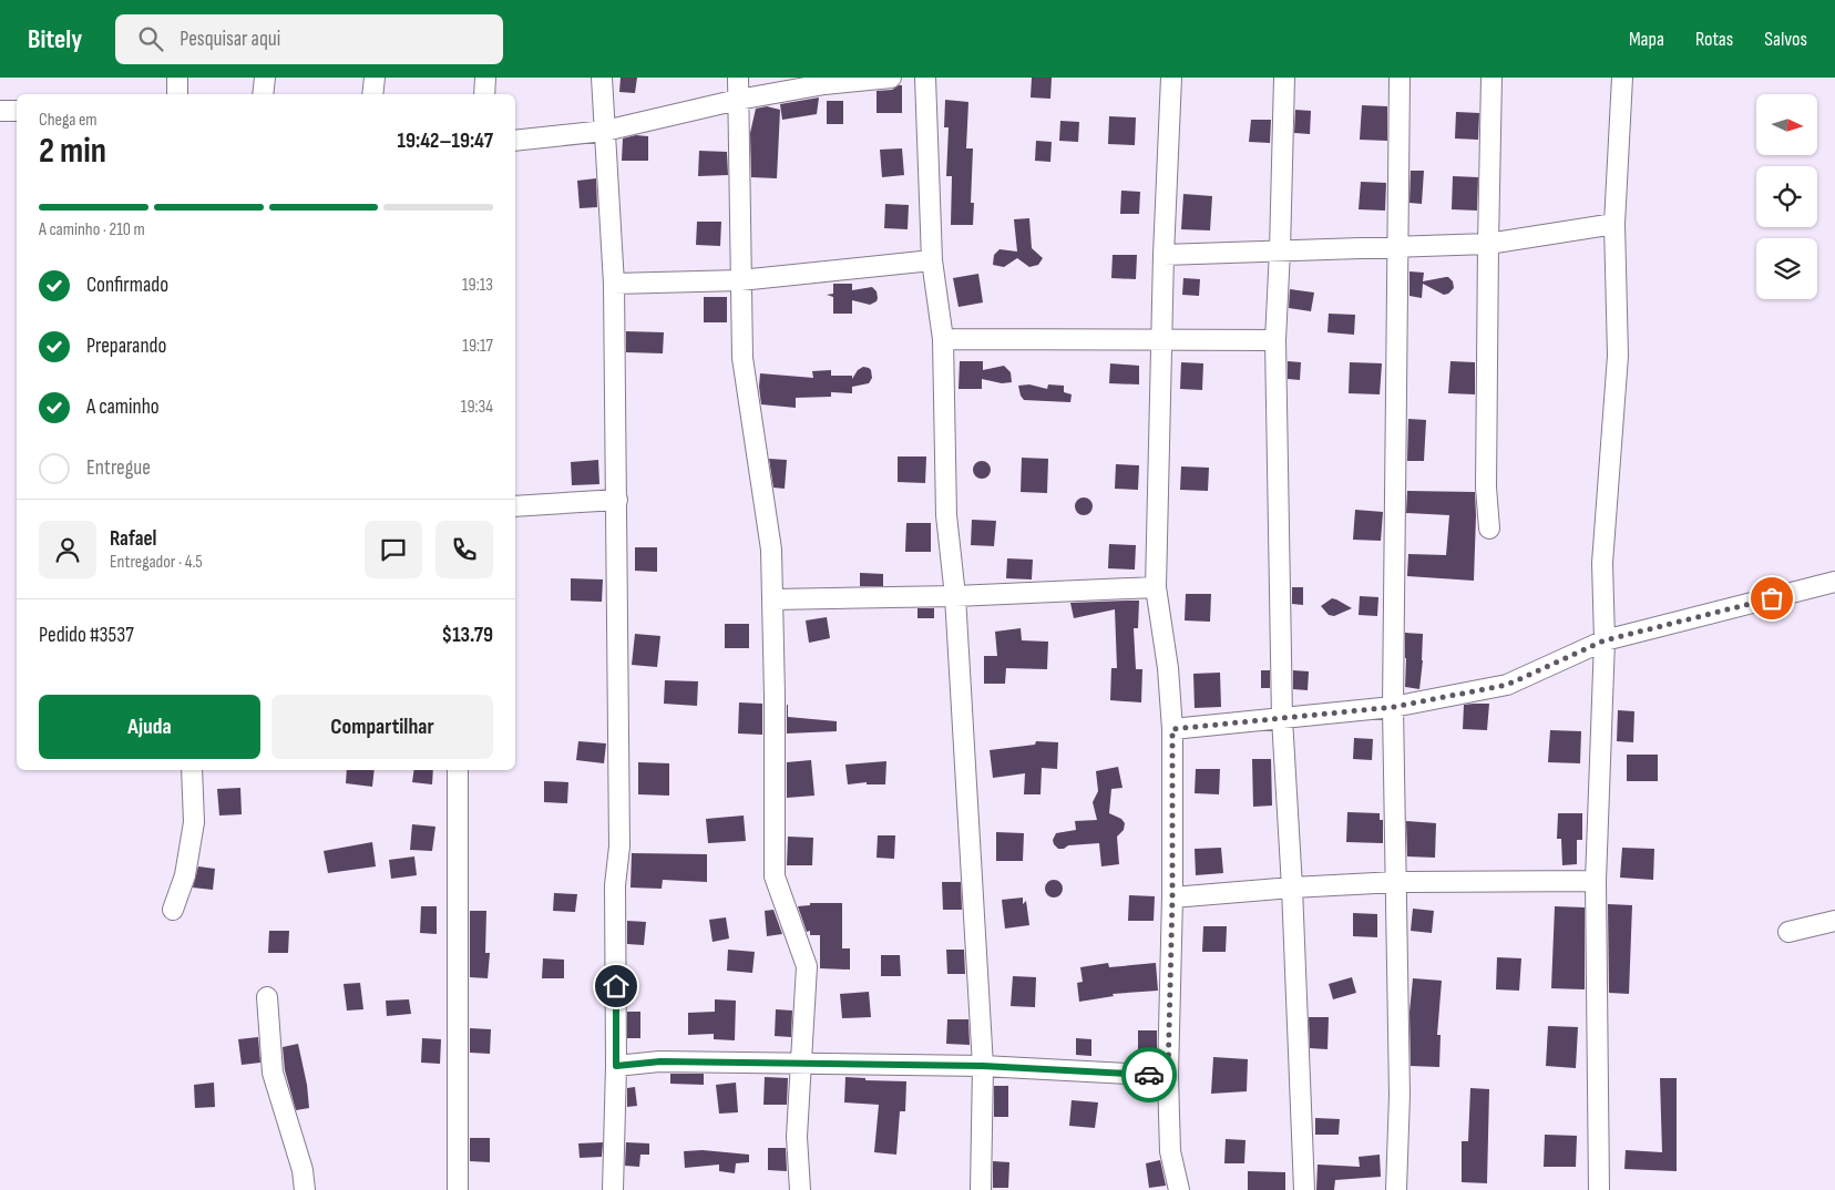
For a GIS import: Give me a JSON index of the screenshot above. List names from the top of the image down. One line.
{"north":"right","page":{"header":"Bitely","search":"Pesquisar aqui","nav":["Mapa","Rotas","Salvos"],"heading":["2 min","Chega em","19:42–19:47"],"panel":["Rafael","Entregador · 4.5","Pedido #3537","$13.79"],"bar":"A caminho · 210 m","list":[["Confirmado","19:13"],["Preparando","19:17"],["A caminho","19:34"],"Entregue"],"buttons":["Ajuda","Compartilhar"]}}
